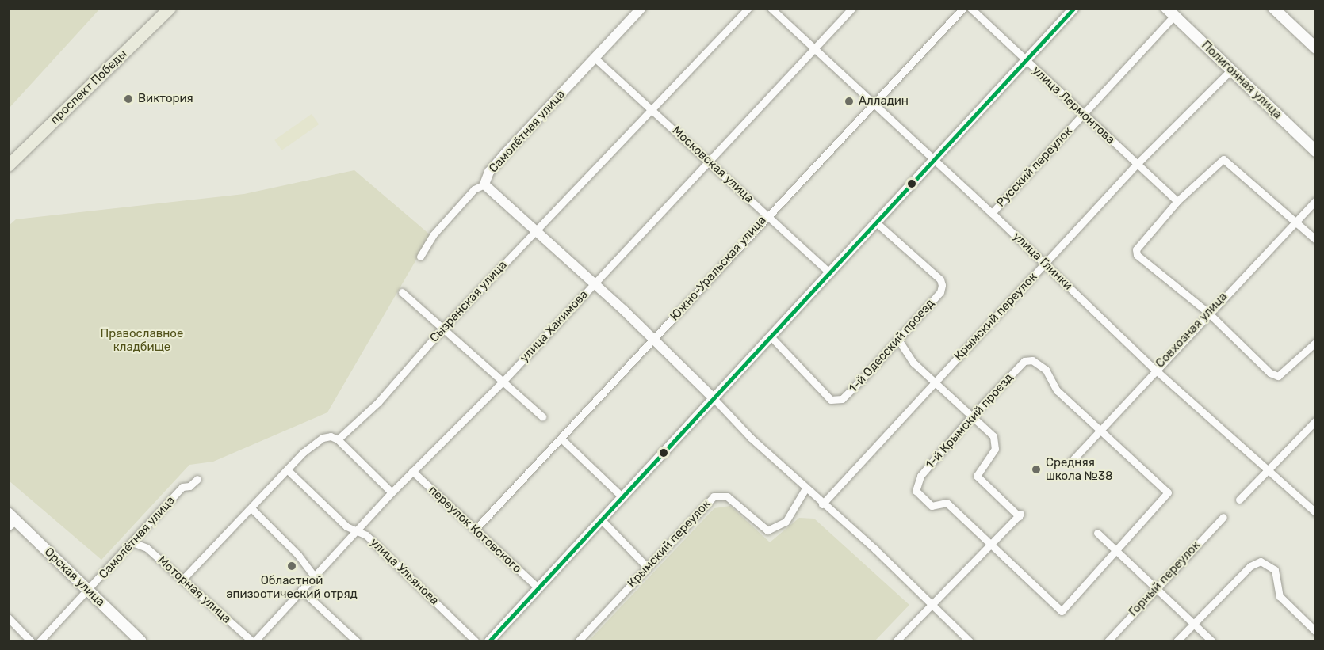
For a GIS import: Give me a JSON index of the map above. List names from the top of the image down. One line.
{"streets":{"main road":["Полигонная улица","проспект Победы","Орская улица"],"street":["улица Лермонтова","Самолётная улица","Московская улица","Русский переулок","улица Глинки","Южно-Уральская улица","Сызранская улица","Крымский переулок","улица Хакимова","Совхозная улица","1-й Одесский проезд","1-й Крымский проезд","переулок Котовского","улица Ульянова","Горный переулок","Моторная улица"]},"crossings":[["Полигонная улица","Русский переулок"],["Полигонная улица","Крымский переулок"],["улица Лермонтова","Русский переулок"],["улица Лермонтова","Крымский переулок"],["Самолётная улица","Московская улица"],["Самолётная улица","Орская улица"],["Самолётная улица","Моторная улица"],["Московская улица","Южно-Уральская улица"],["Московская улица","Сызранская улица"],["Московская улица","улица Хакимова"],["Русский переулок","улица Глинки"],["улица Глинки","Южно-Уральская улица"],["улица Глинки","Крымский переулок"],["улица Глинки","улица Хакимова"],["улица Глинки","Совхозная улица"],["Южно-Уральская улица","переулок Котовского"],["улица Хакимова","переулок Котовского"],["улица Хакимова","улица Ульянова"],["улица Хакимова","Моторная улица"],["Совхозная улица","1-й Крымский проезд"]],"parks":["Православное кладбище"],"places":["Виктория","Алладин","Средняя школа №38","Областной эпизоотический отряд"]}
